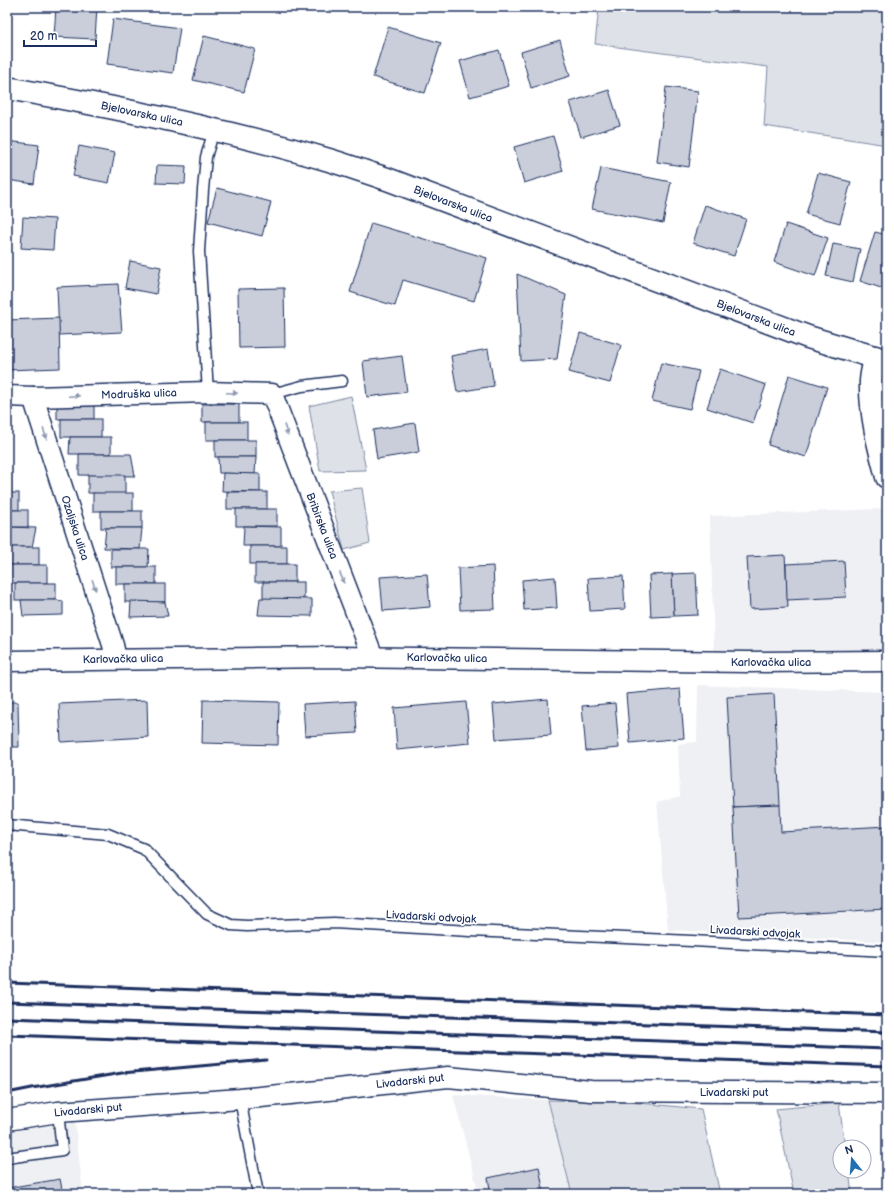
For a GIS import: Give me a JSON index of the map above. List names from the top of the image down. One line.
{"streets":{"main road":["Bjelovarska ulica"],"street":["Modruška ulica","Bribirska ulica","Ozaljska ulica","Karlovačka ulica","Livadarski put"],"lane":["Livadarski odvojak"]},"crossings":[["Modruška ulica","Bribirska ulica"],["Modruška ulica","Ozaljska ulica"],["Bribirska ulica","Karlovačka ulica"],["Ozaljska ulica","Karlovačka ulica"]],"one_way":["Modruška ulica","Bribirska ulica","Ozaljska ulica"],"scale_bar":"20 m","north":"top"}
